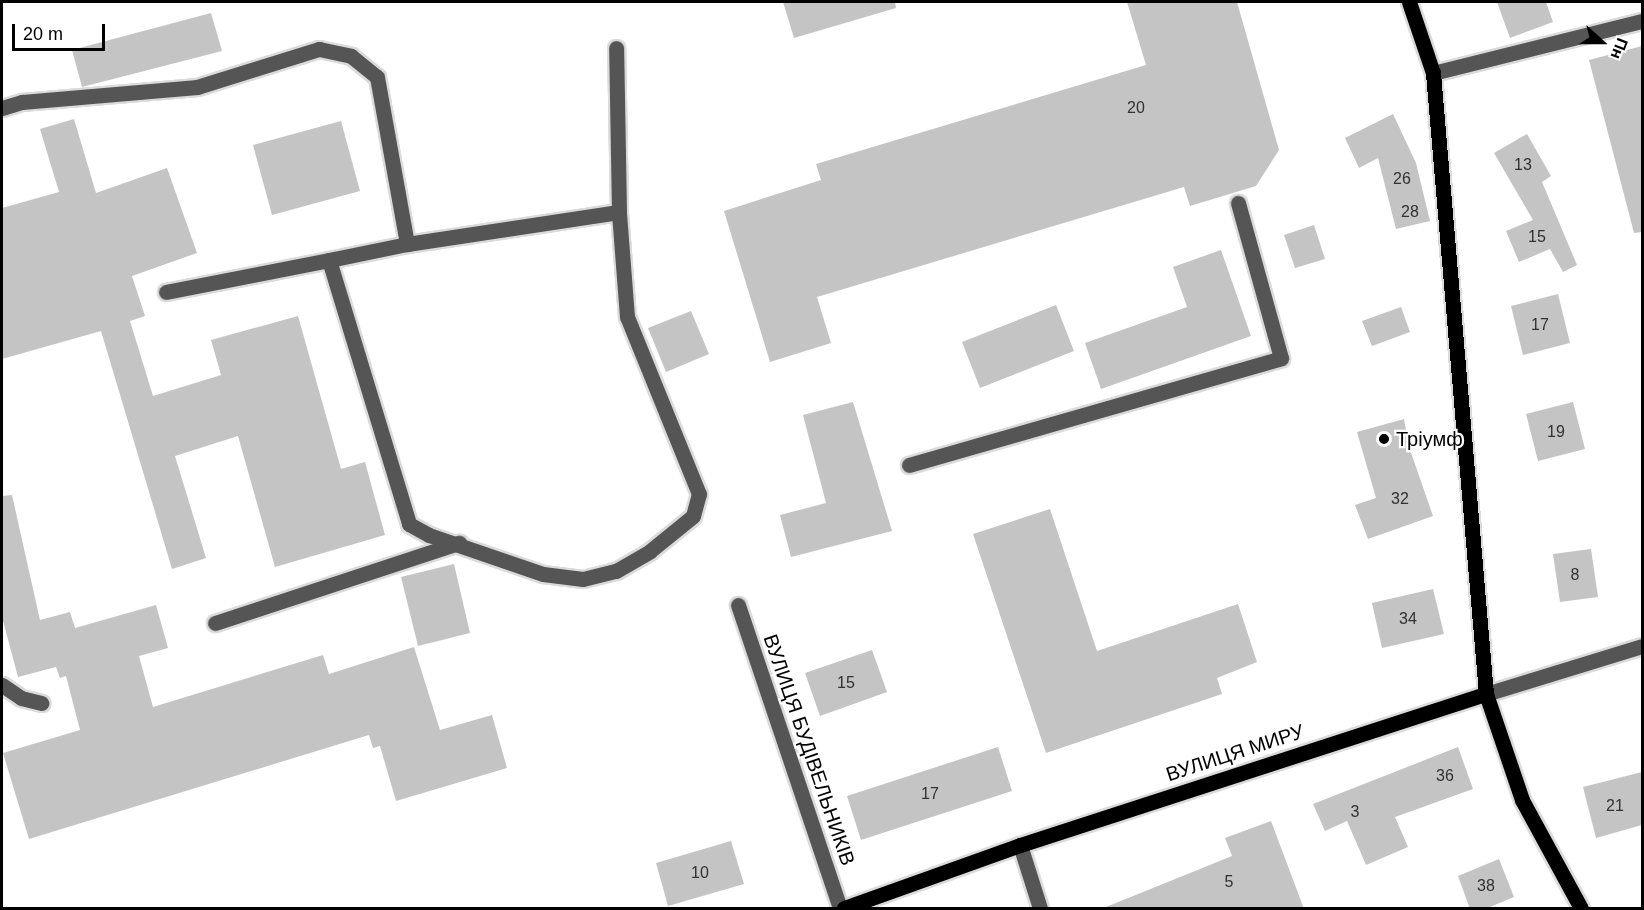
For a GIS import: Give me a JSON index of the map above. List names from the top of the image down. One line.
{"streets":{"main road":["ВУЛИЦЯ МИРУ"],"street":["ВУЛИЦЯ БУДІВЕЛЬНИКІВ"]},"crossings":[["ВУЛИЦЯ БУДІВЕЛЬНИКІВ","ВУЛИЦЯ МИРУ"]],"places":["Тріумф"],"house_numbers":["20","13","26","28","15","17","19","32","8","34","15","36","17","21","3","10","5","38"],"scale_bar":"20 m","north":"right"}
